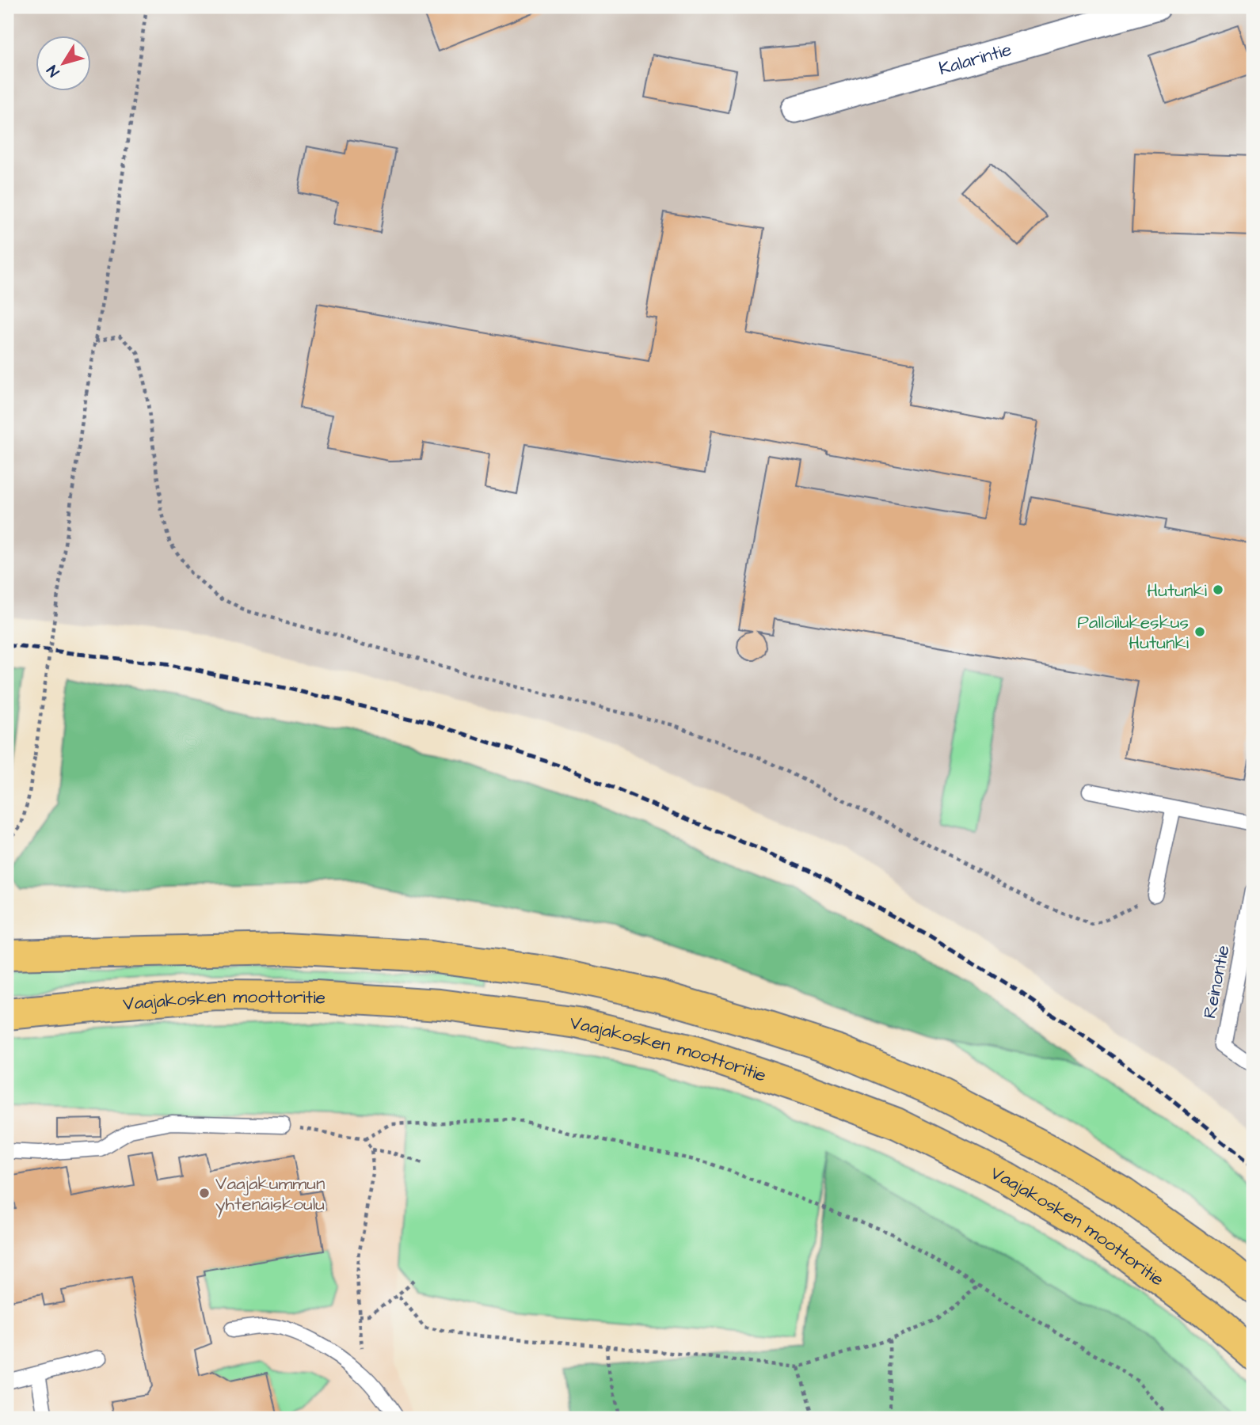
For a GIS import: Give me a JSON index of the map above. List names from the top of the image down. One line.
{"streets":{"highway":["Vaajakosken moottoritie"],"street":["Kalarintie"],"lane":["Reinontie"]},"places":["Hutunki","Palloilukeskus Hutunki","Vaajakummun yhtenäiskoulu"],"north":"bottom left"}
